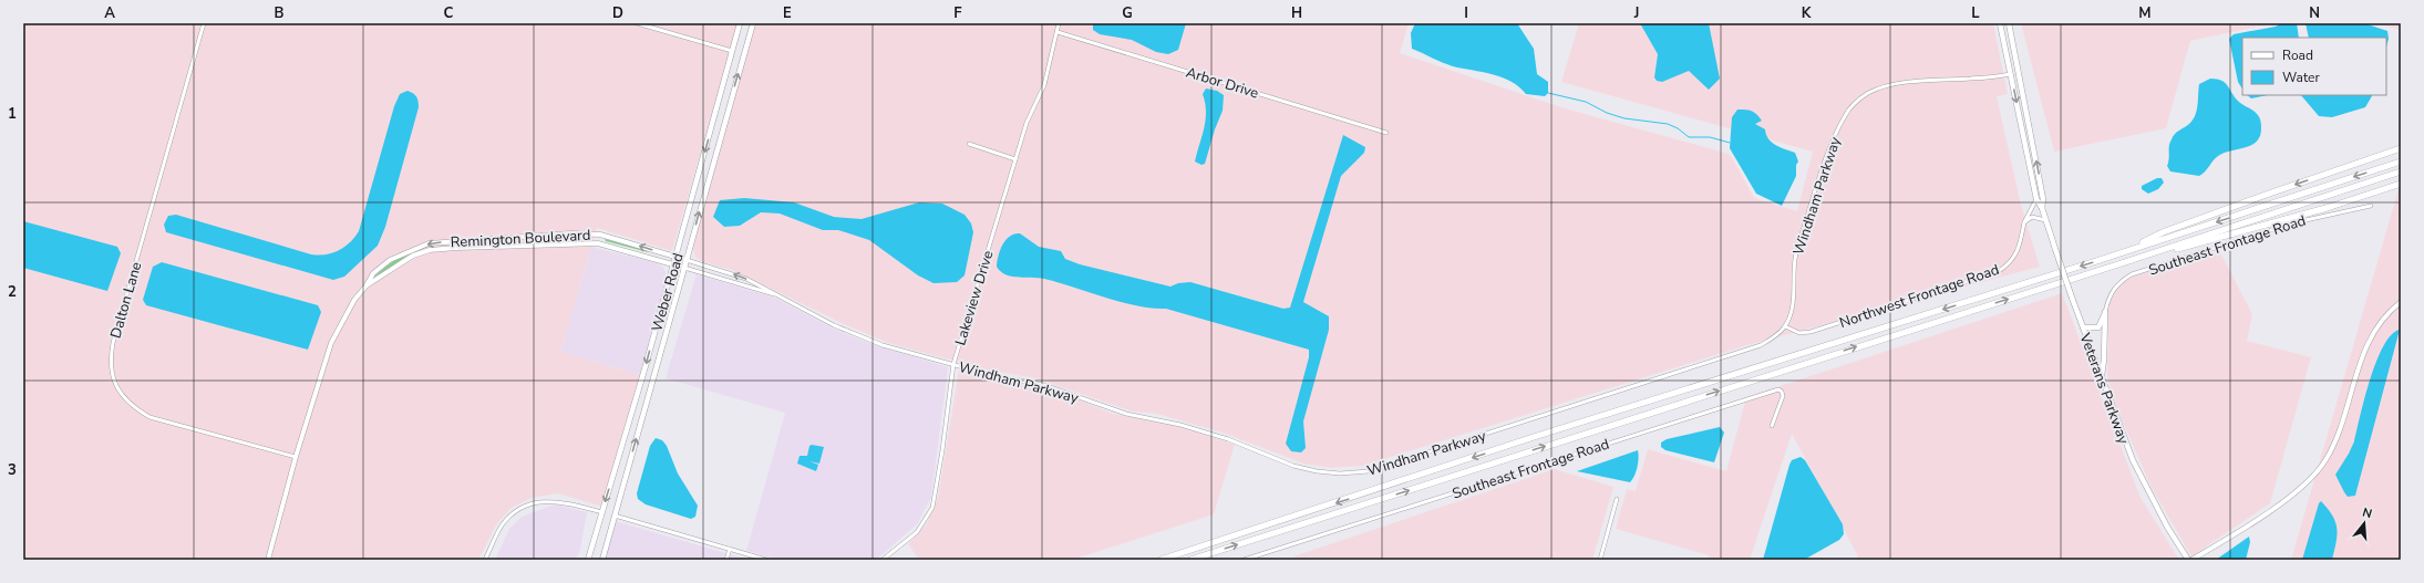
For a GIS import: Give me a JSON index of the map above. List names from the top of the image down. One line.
{"streets":{"main road":["Weber Road","Veterans Parkway"],"street":["Arbor Drive","Windham Parkway","Remington Boulevard","Southeast Frontage Road","Northwest Frontage Road","Lakeview Drive","Dalton Lane"]},"crossings":[["Arbor Drive","Lakeview Drive"],["Windham Parkway","Remington Boulevard"],["Windham Parkway","Weber Road"],["Windham Parkway","Northwest Frontage Road"],["Windham Parkway","Lakeview Drive"],["Windham Parkway","Veterans Parkway"],["Remington Boulevard","Weber Road"],["Remington Boulevard","Dalton Lane"],["Northwest Frontage Road","Veterans Parkway"]],"legend":["Road","Water"],"north":"top","grid":{"columns":["A","B","C","D","E","F","G","H","I","J","K","L","M","N"],"rows":["1","2","3"]}}
